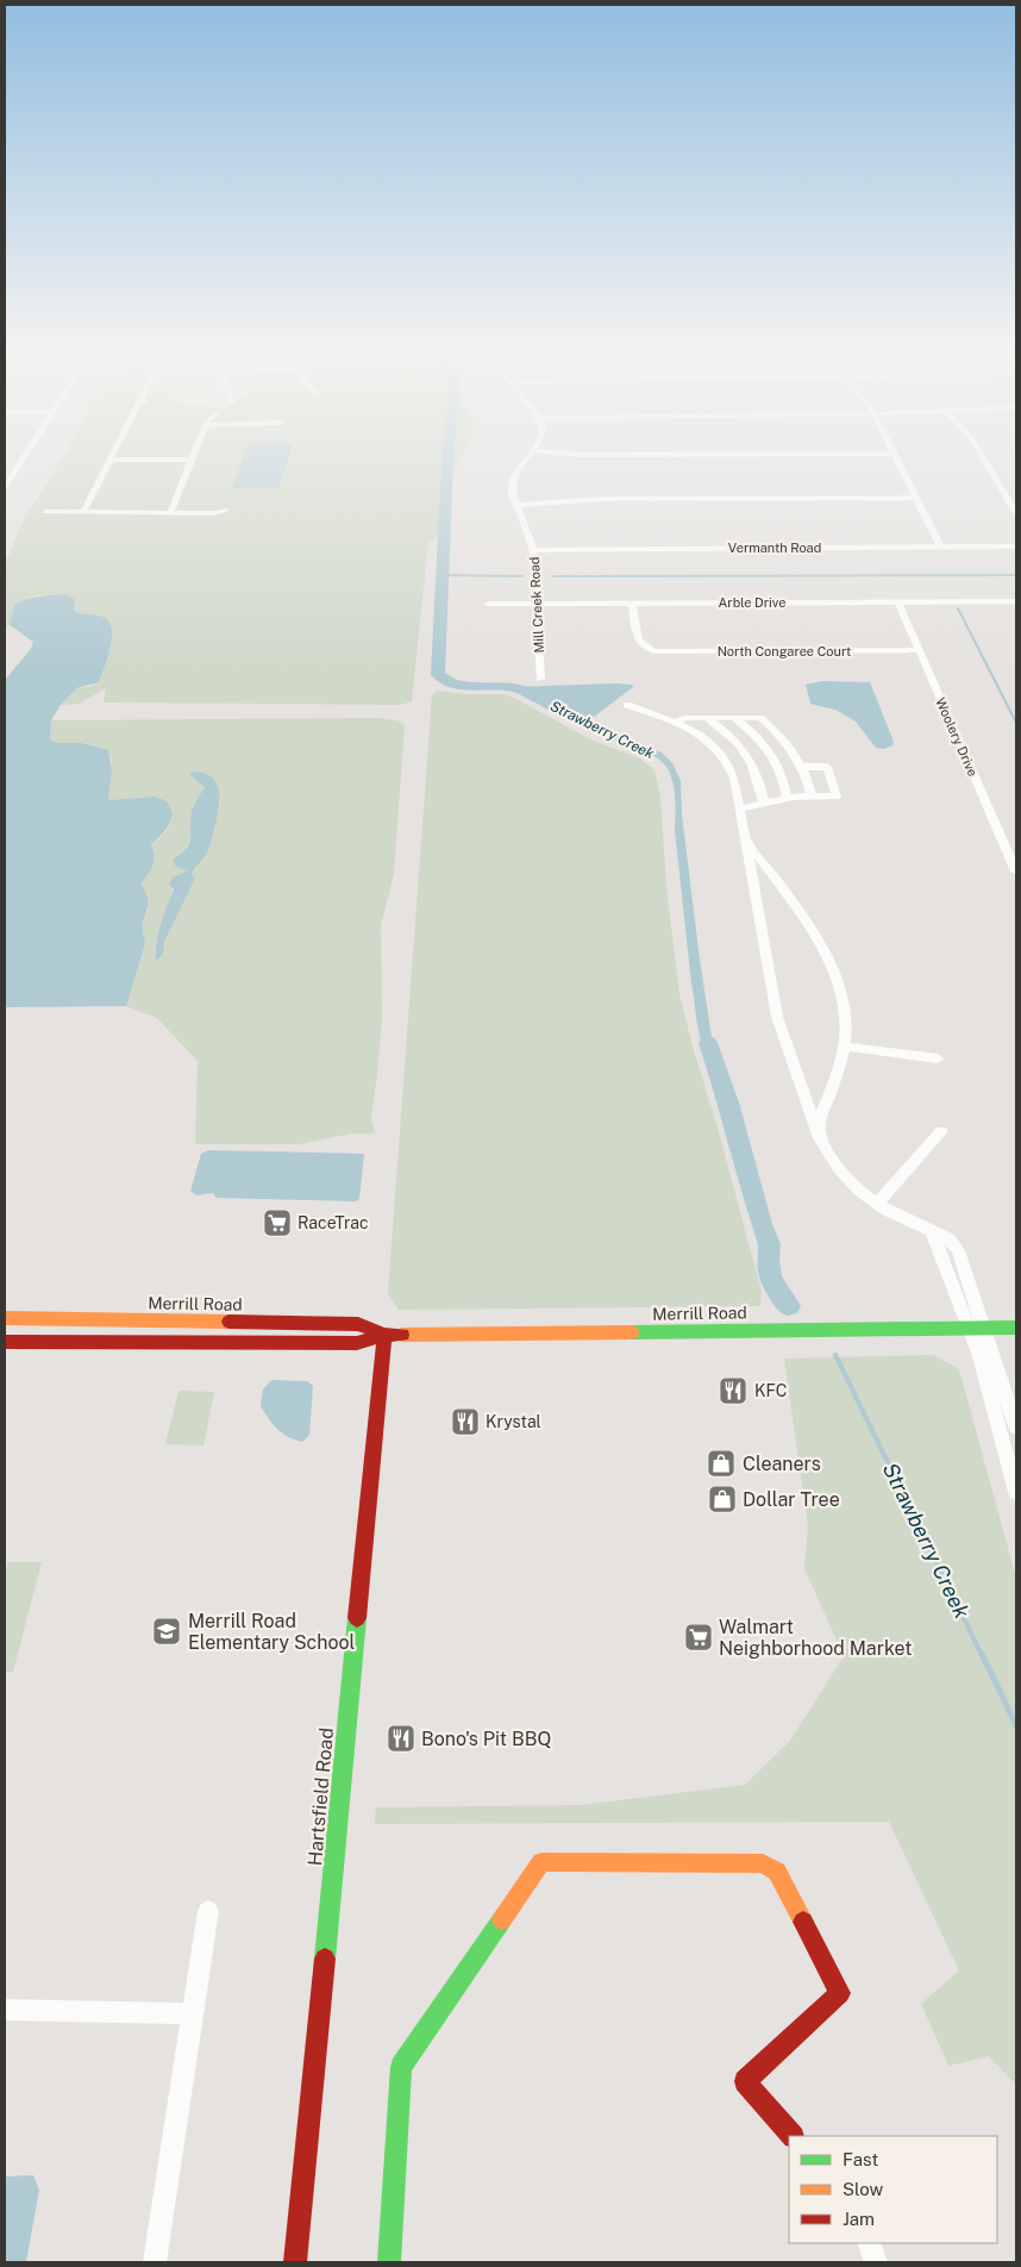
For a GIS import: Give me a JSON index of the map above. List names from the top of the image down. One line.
{"streets":{"main road":["Merrill Road","Hartsfield Road"],"street":["Vermanth Road","Arble Drive","Mill Creek Road","North Congaree Court","Woolery Drive"]},"crossings":[["Vermanth Road","Mill Creek Road"],["Arble Drive","Mill Creek Road"],["Arble Drive","North Congaree Court"],["Arble Drive","Woolery Drive"],["North Congaree Court","Woolery Drive"],["Merrill Road","Hartsfield Road"]],"water":["Strawberry Creek"],"places":{"supermarket":["RaceTrac","Walmart Neighborhood Market"],"restaurant":["KFC","Krystal","Bono's Pit BBQ"],"shop":["Cleaners","Dollar Tree"],"school or university":["Merrill Road Elementary School"]},"legend":["Fast","Slow","Jam"]}
